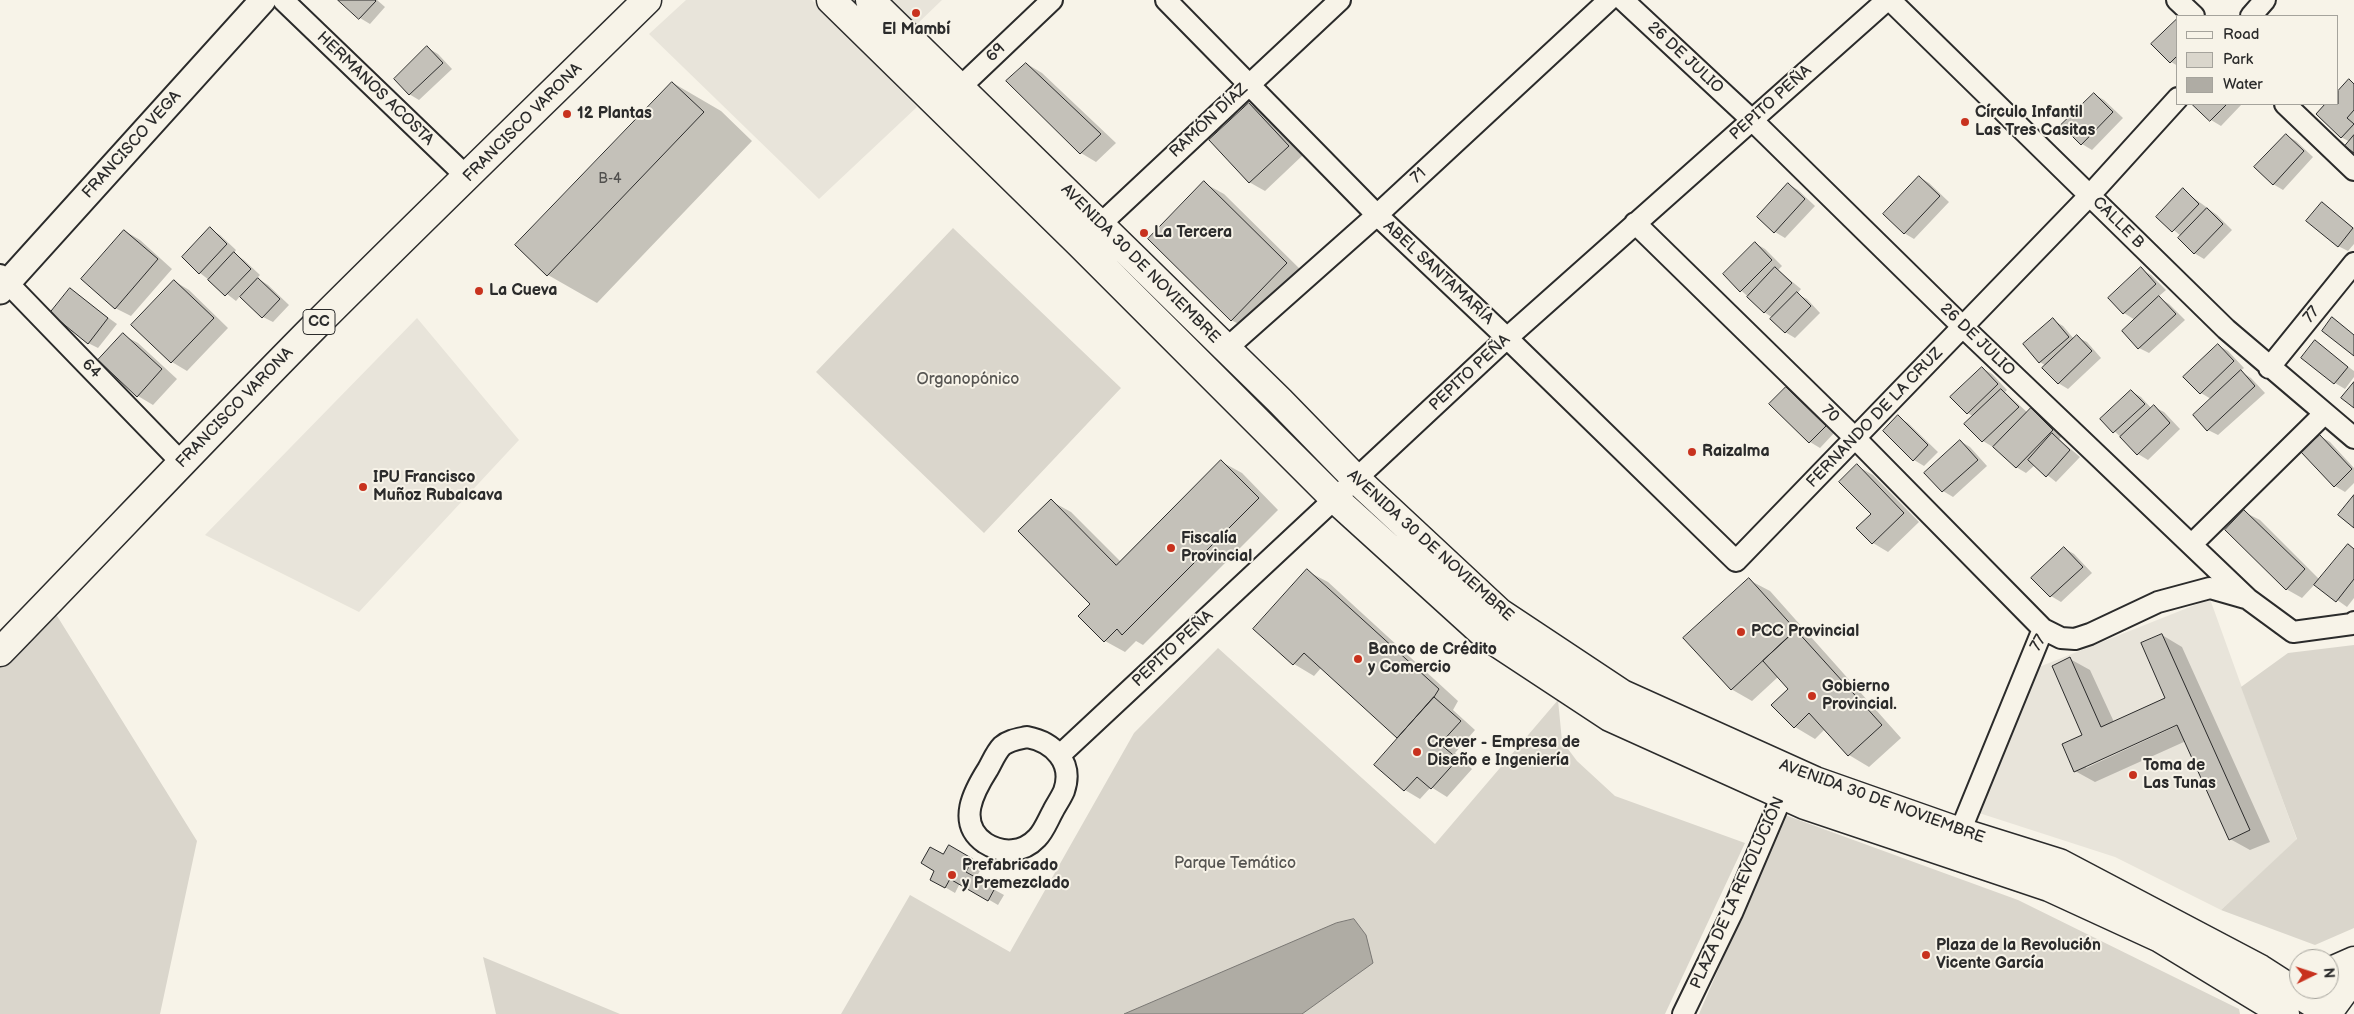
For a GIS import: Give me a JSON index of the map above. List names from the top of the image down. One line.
{"streets":{"main road":["FRANCISCO VARONA","AVENIDA 30 DE NOVIEMBRE","CC"],"street":["69","26 DE JULIO","HERMANOS ACOSTA","PEPITO PEÑA","RAMÓN DÍAZ","FRANCISCO VEGA","71","CALLE B","ABEL SANTAMARÍA","77","64","70","FERNANDO DE LA CRUZ","PLAZA DE LA REVOLUCIÓN"]},"crossings":[["69","AVENIDA 30 DE NOVIEMBRE"],["26 DE JULIO","PEPITO PEÑA"],["26 DE JULIO","77"],["26 DE JULIO","FERNANDO DE LA CRUZ"],["HERMANOS ACOSTA","FRANCISCO VARONA"],["PEPITO PEÑA","AVENIDA 30 DE NOVIEMBRE"],["PEPITO PEÑA","ABEL SANTAMARÍA"],["PEPITO PEÑA","70"],["RAMÓN DÍAZ","AVENIDA 30 DE NOVIEMBRE"],["RAMÓN DÍAZ","ABEL SANTAMARÍA"],["FRANCISCO VARONA","64"],["FRANCISCO VEGA","64"],["71","AVENIDA 30 DE NOVIEMBRE"],["71","ABEL SANTAMARÍA"],["CALLE B","77"],["CALLE B","FERNANDO DE LA CRUZ"],["AVENIDA 30 DE NOVIEMBRE","77"],["AVENIDA 30 DE NOVIEMBRE","PLAZA DE LA REVOLUCIÓN"],["ABEL SANTAMARÍA","FERNANDO DE LA CRUZ"],["77","70"],["70","FERNANDO DE LA CRUZ"]],"parks":["Organopónico","Parque Temático"],"places":["El Mambí","12 Plantas","Círculo Infantil Las Tres Casitas","La Tercera","La Cueva","Raizalma","IPU Francisco Muñoz Rubalcava","Fiscalía Provincial","PCC Provincial","Banco de Crédito y Comercio","Gobierno Provincial.","Crever - Empresa de Diseño e Ingeniería","Toma de Las Tunas","Prefabricado y Premezclado","Plaza de la Revolución Vicente García"],"house_numbers":["B-4"],"legend":["Road","Park","Water"],"north":"right"}
